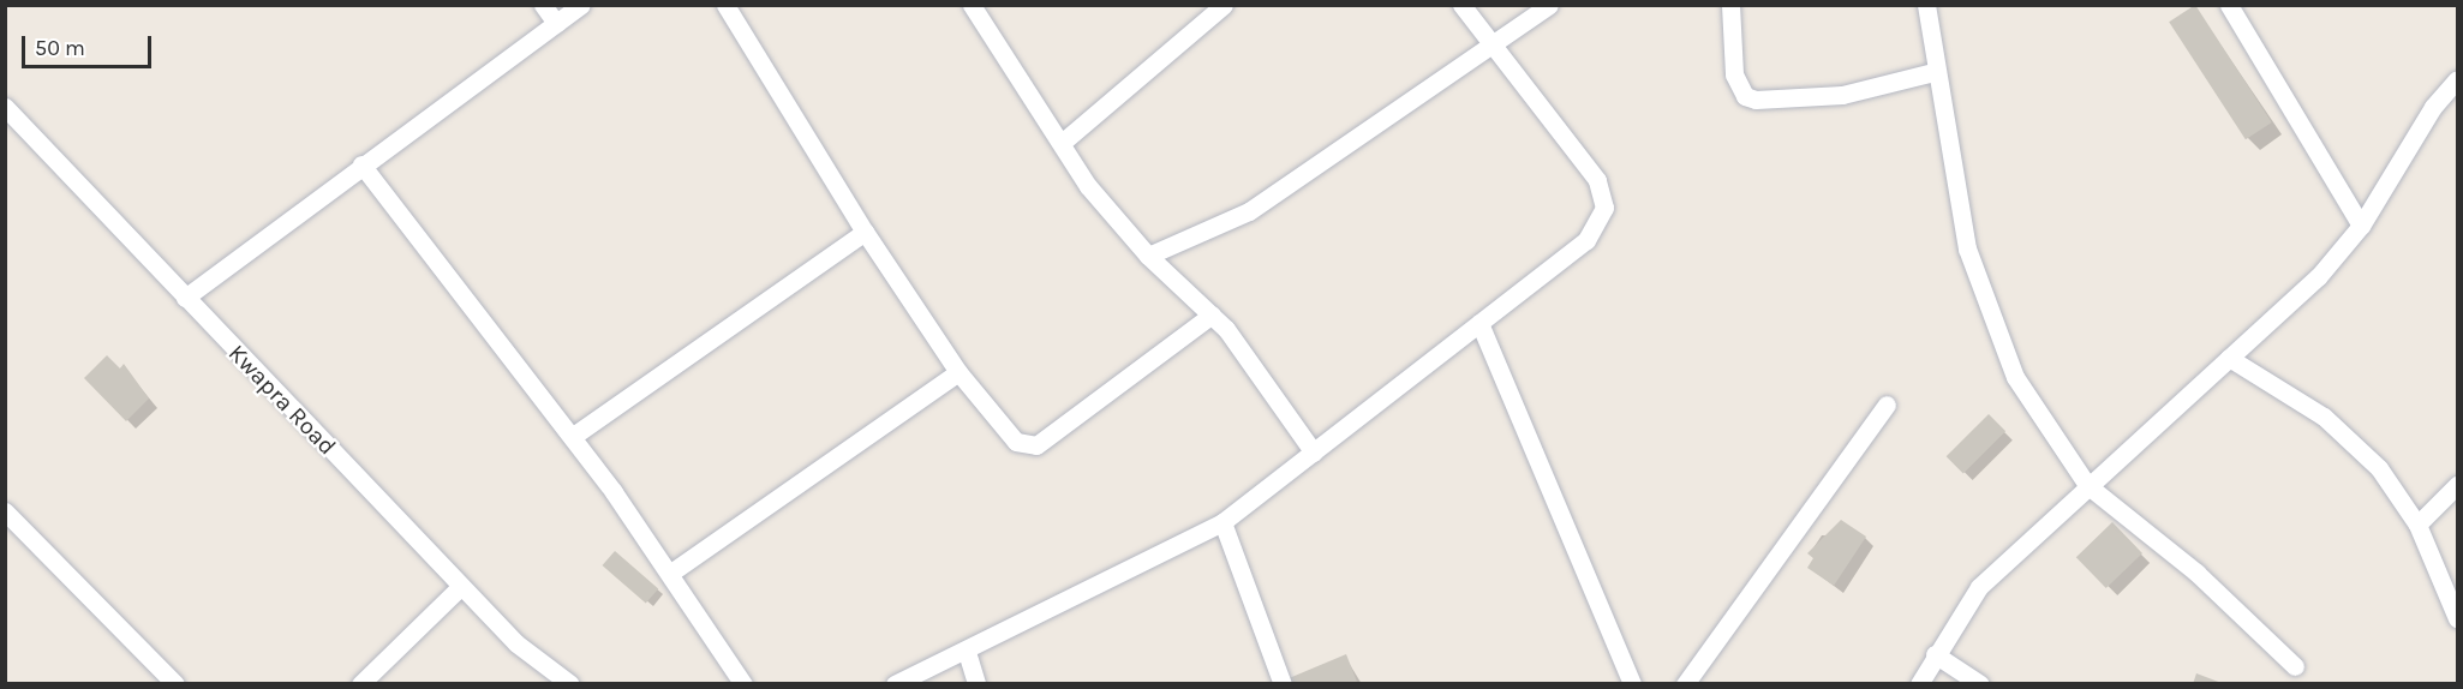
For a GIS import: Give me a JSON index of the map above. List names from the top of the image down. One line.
{"streets":{"street":["Kwapra Road"]},"scale_bar":"50 m"}
